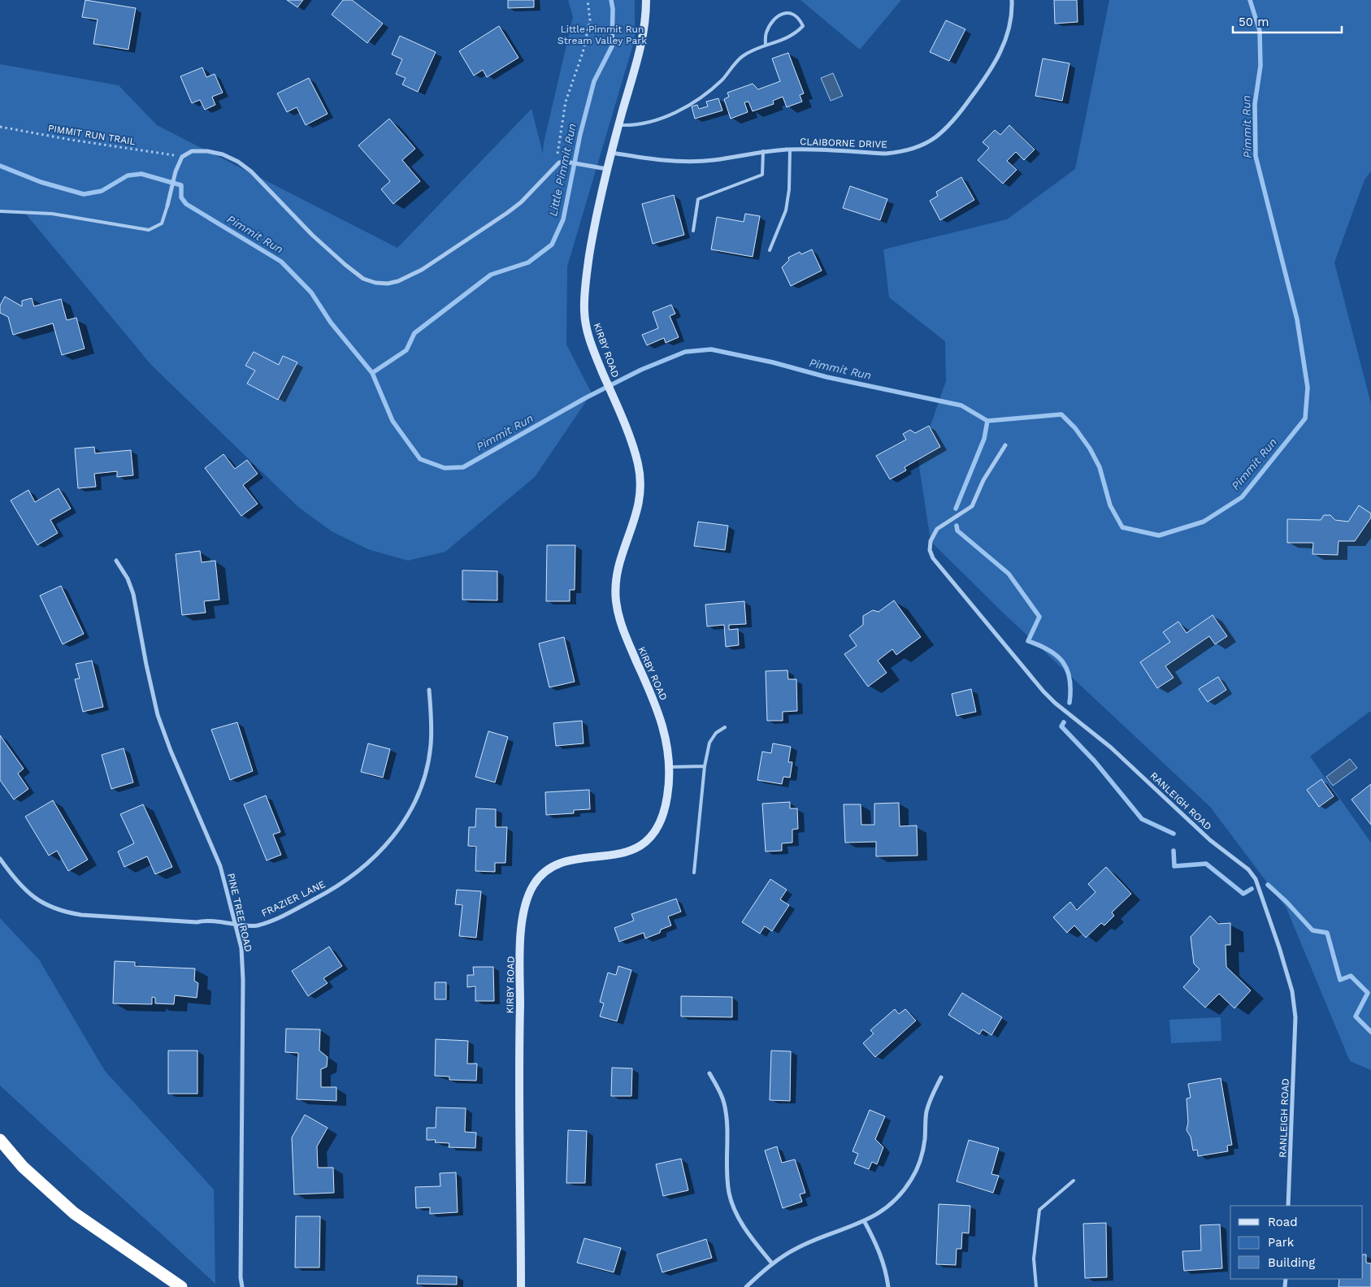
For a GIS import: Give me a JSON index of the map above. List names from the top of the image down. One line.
{"streets":{"main road":["KIRBY ROAD"],"street":["CLAIBORNE DRIVE","RANLEIGH ROAD","FRAZIER LANE","PINE TREE ROAD"],"path":["PIMMIT RUN TRAIL"]},"crossings":[["CLAIBORNE DRIVE","KIRBY ROAD"],["FRAZIER LANE","PINE TREE ROAD"]],"water":["Pimmit Run","Little Pimmit Run"],"parks":["Little Pimmit Run Stream Valley Park"],"legend":["Road","Park","Building"],"scale_bar":"50 m"}
